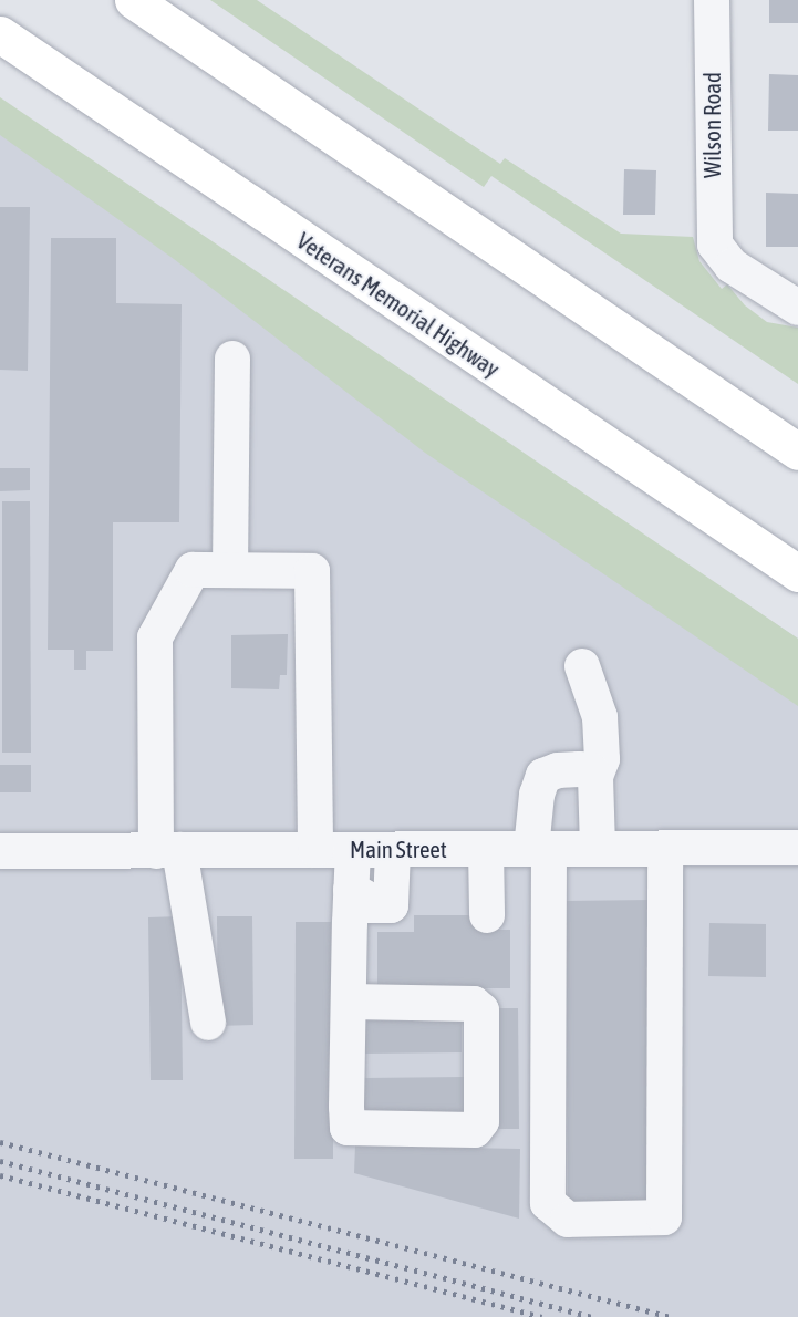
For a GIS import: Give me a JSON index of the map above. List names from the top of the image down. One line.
{"streets":{"highway":["Veterans Memorial Highway"],"street":["Wilson Road","Main Street"]}}
